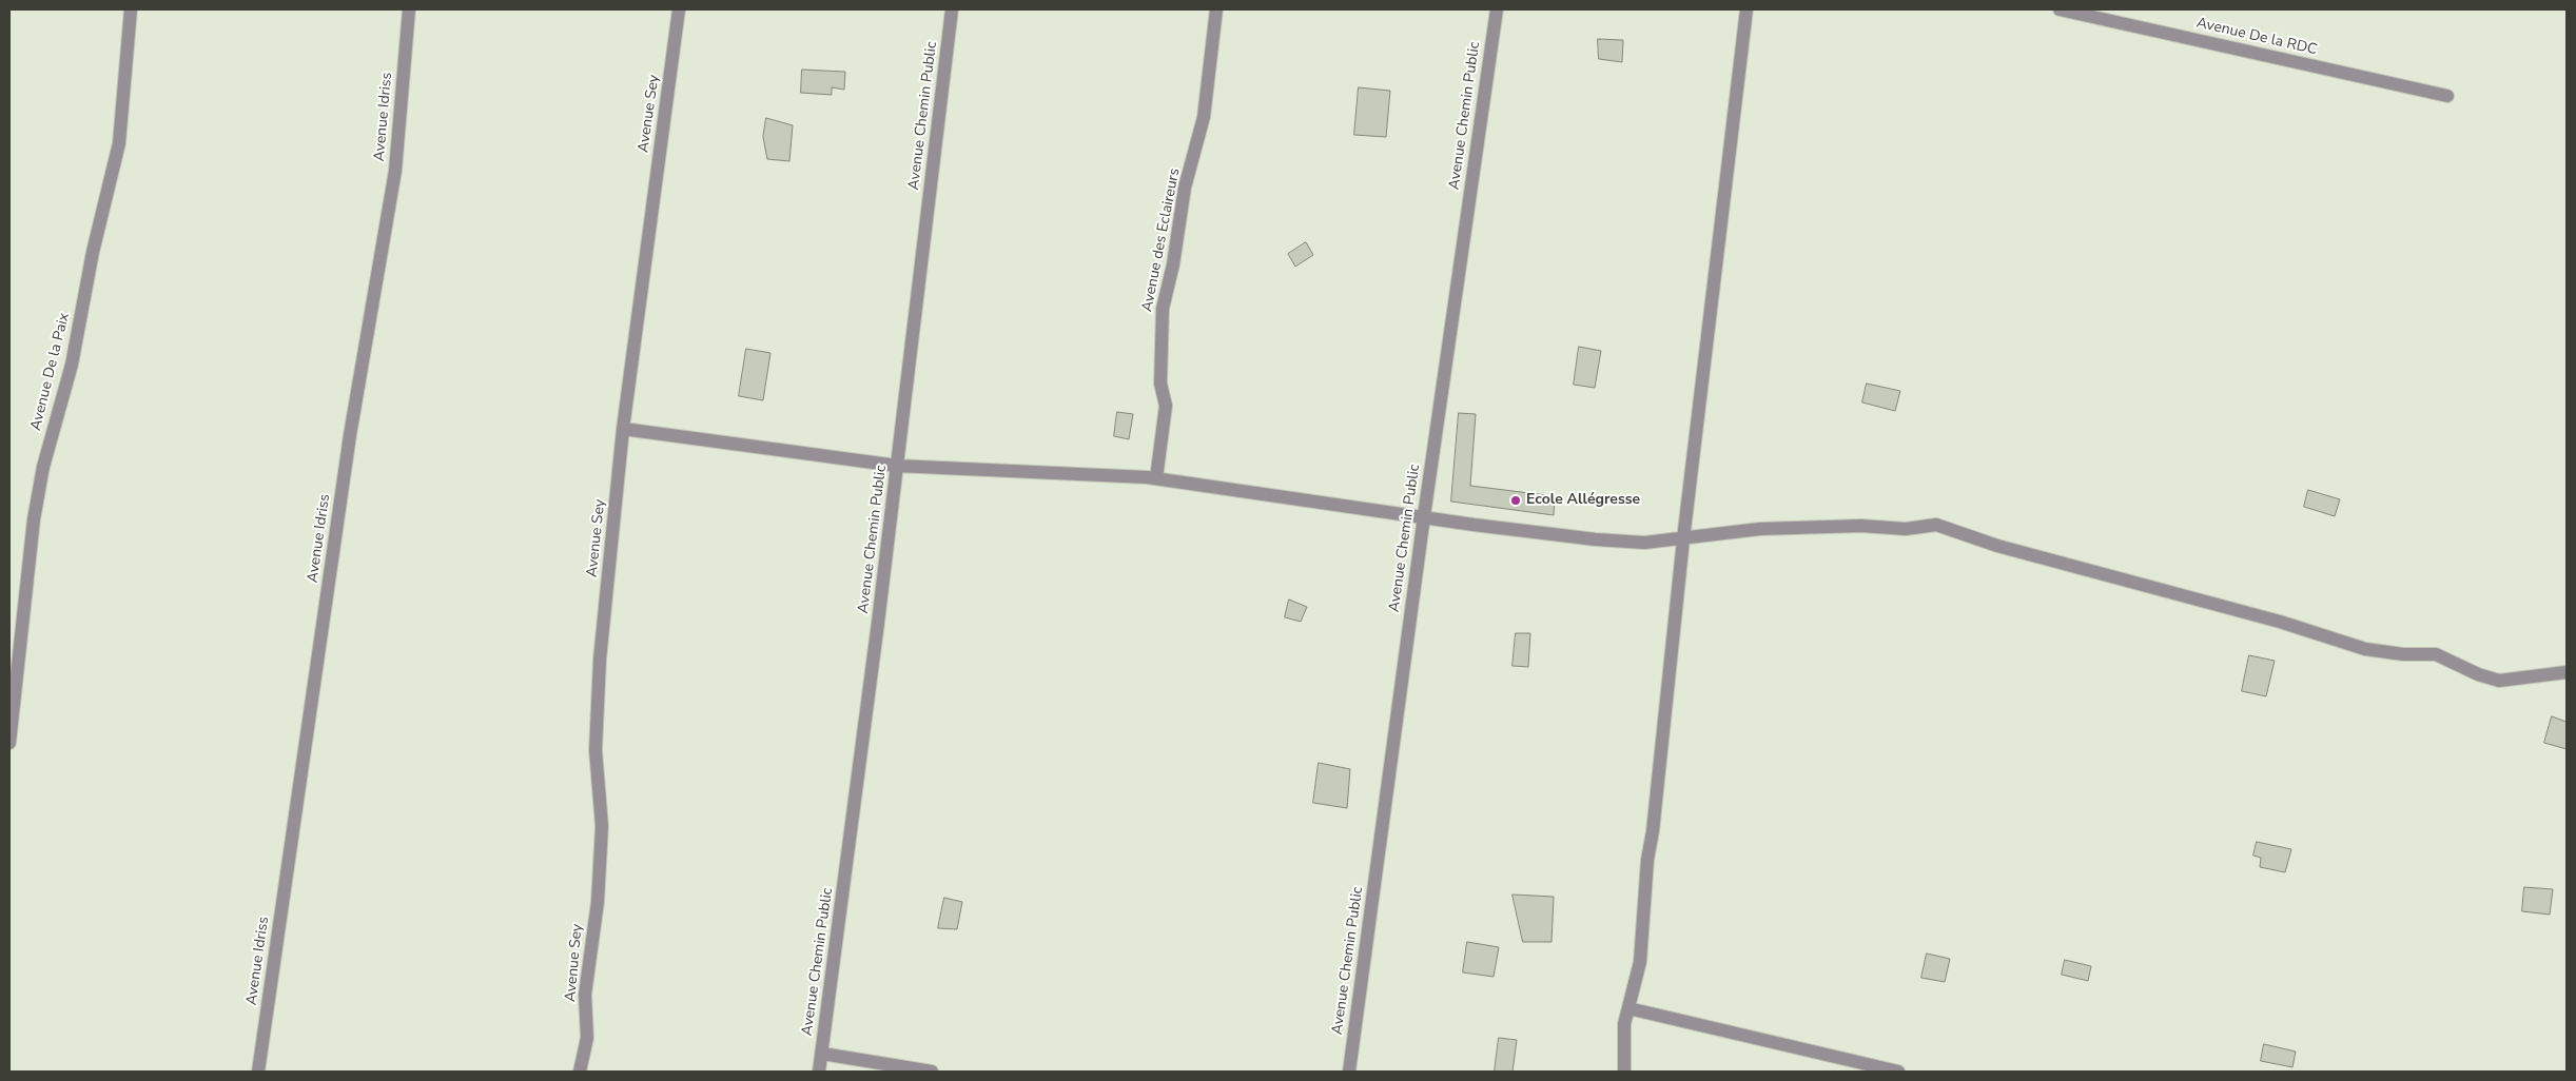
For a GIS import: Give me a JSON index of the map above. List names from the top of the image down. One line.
{"streets":{"street":["Avenue De la RDC","Avenue Sey","Avenue Chemin Public","Avenue Idriss","Avenue des Eclaireurs","Avenue De la Paix"]},"places":["Ecole Allégresse"]}
